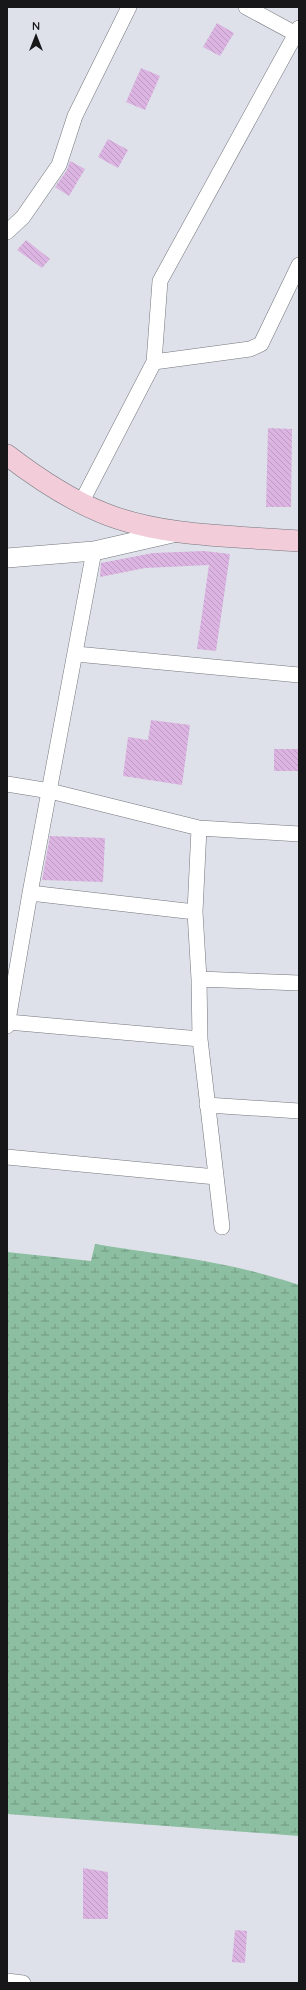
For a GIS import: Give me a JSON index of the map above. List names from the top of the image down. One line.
{"north":"top"}
